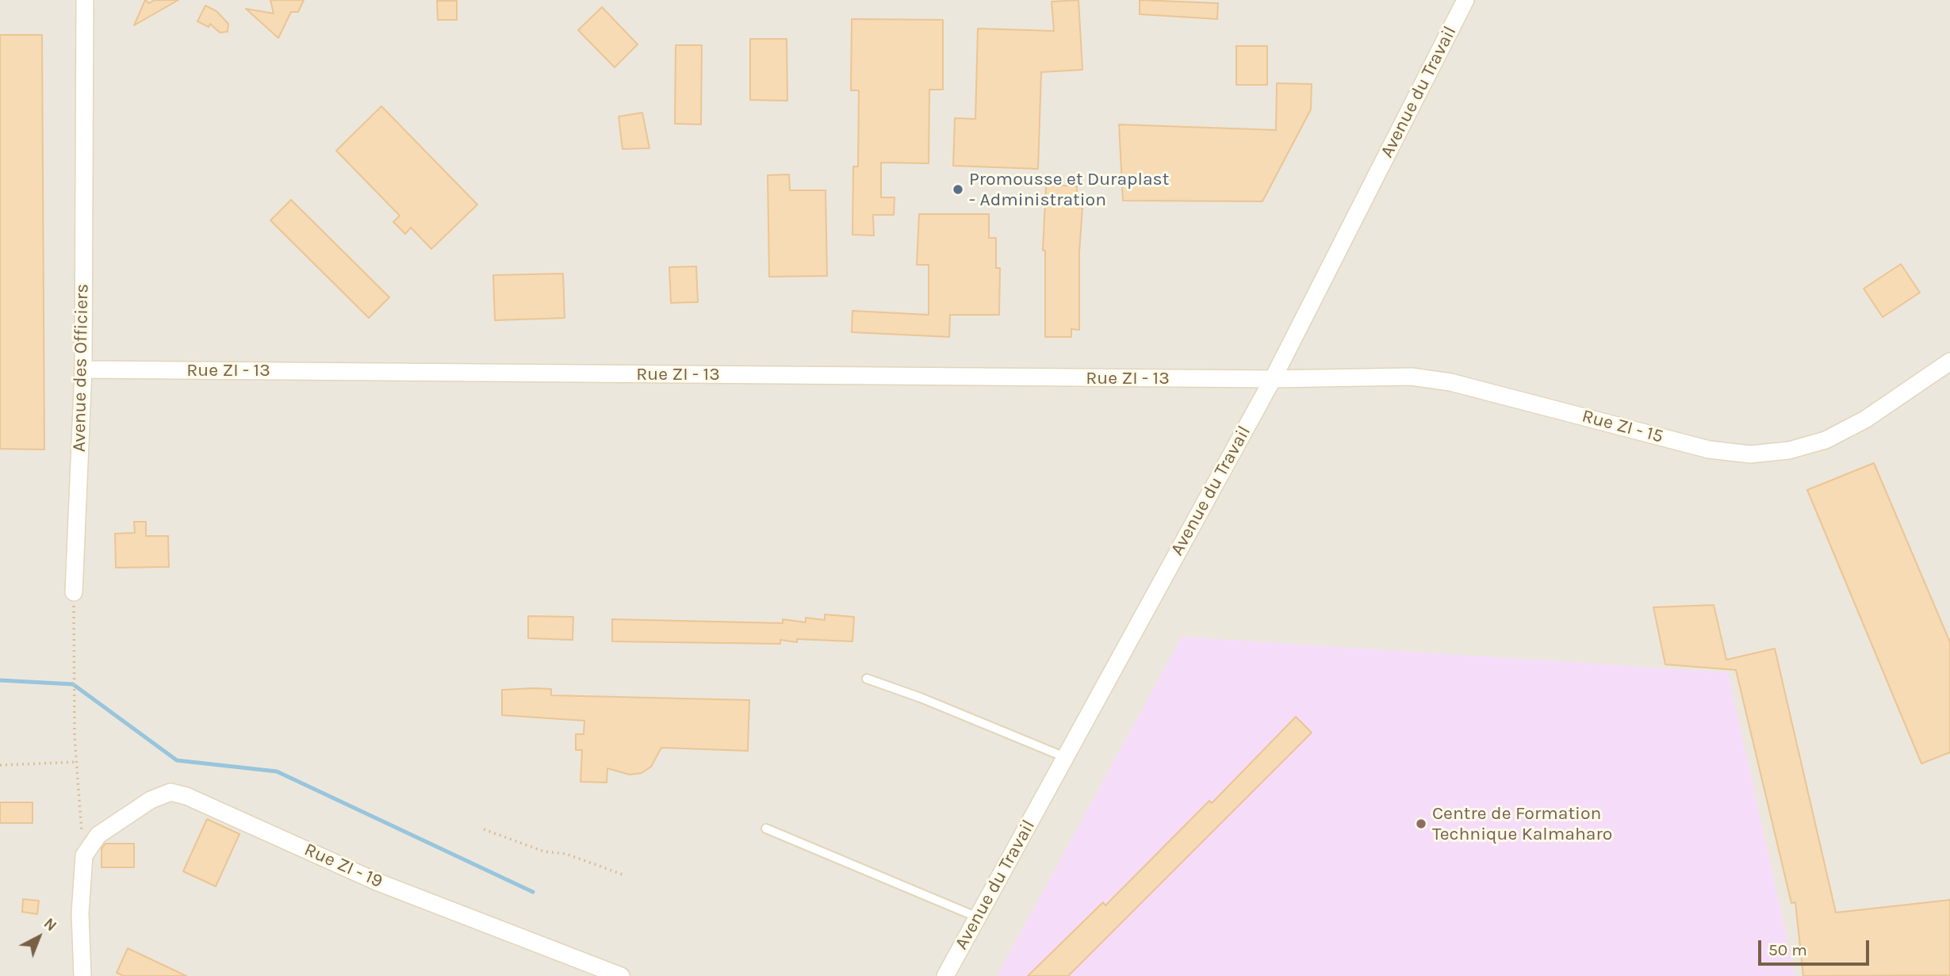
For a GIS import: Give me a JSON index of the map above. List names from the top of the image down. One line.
{"streets":{"street":["Avenue du Travail","Avenue des Officiers","Rue ZI - 13","Rue ZI - 15","Rue ZI - 19"]},"crossings":[["Avenue du Travail","Rue ZI - 13"],["Avenue du Travail","Rue ZI - 15"],["Avenue des Officiers","Rue ZI - 13"],["Rue ZI - 13","Rue ZI - 15"]],"places":["Promousse et Duraplast - Administration","Centre de Formation Technique Kalmaharo"],"scale_bar":"50 m","north":"top right"}
